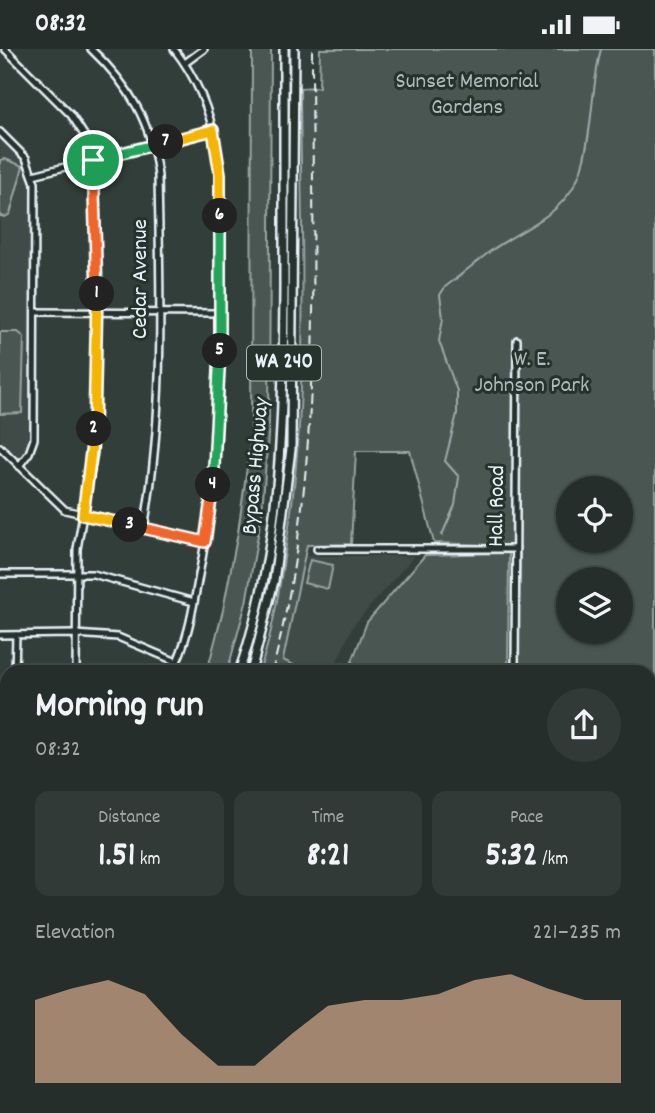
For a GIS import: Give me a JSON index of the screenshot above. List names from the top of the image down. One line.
{"streets":{"highway":["WA 240","Bypass Highway"],"street":["Cedar Avenue","Hall Road"]},"parks":["Sunset Memorial Gardens","W. E. Johnson Park"],"page":{"status":"08:32","pins":["7","6","1","5","2","4","3"],"heading":["Morning run","08:32"],"stats":[["Distance","1.51 km"],["Time","8:21"],["Pace","5:32 /km"]],"chart":["Elevation","221–235 m"]}}
